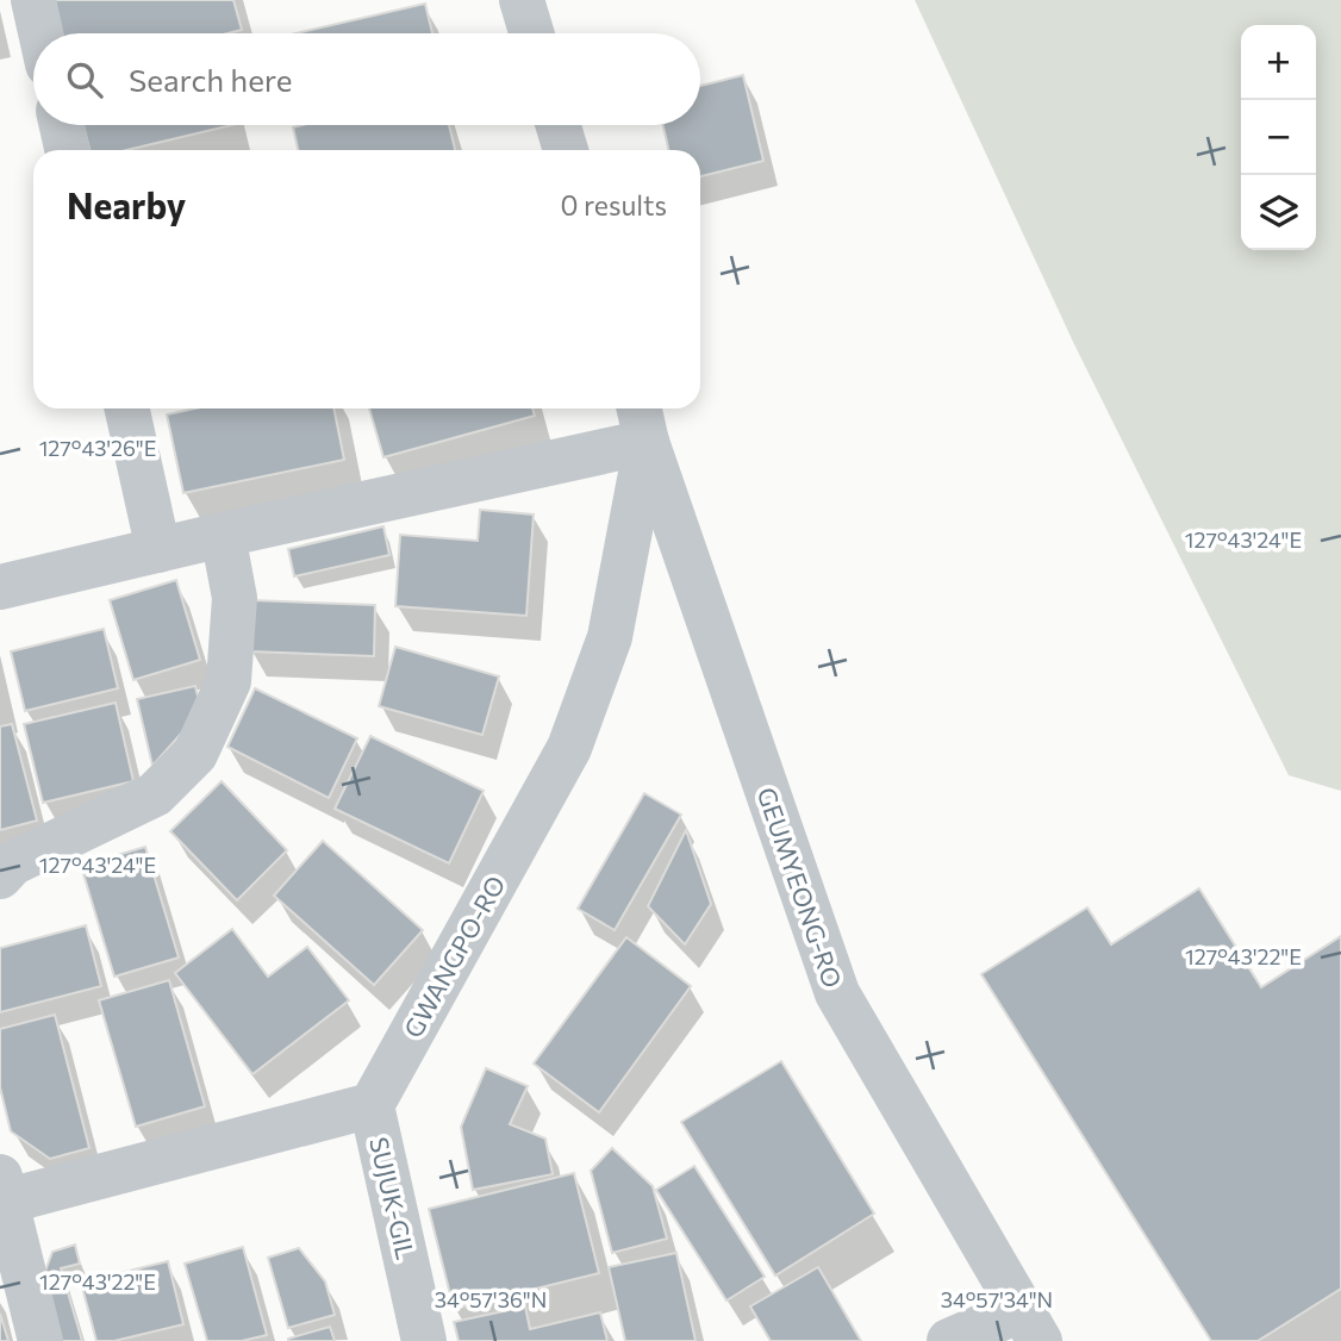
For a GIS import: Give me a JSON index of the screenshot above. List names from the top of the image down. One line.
{"streets":{"street":["GEUMYEONG-RO","GWANGPO-RO","SUJUK-GIL"]},"crossings":[["GEUMYEONG-RO","GWANGPO-RO"],["GWANGPO-RO","SUJUK-GIL"]],"page":{"map_buttons":["+","−"],"search":"Search here","heading":["Nearby","0 results"]},"coordinates":["127°43'26\"E","127°43'24\"E","127°43'22\"E","34°57'36\"N","34°57'34\"N"]}
